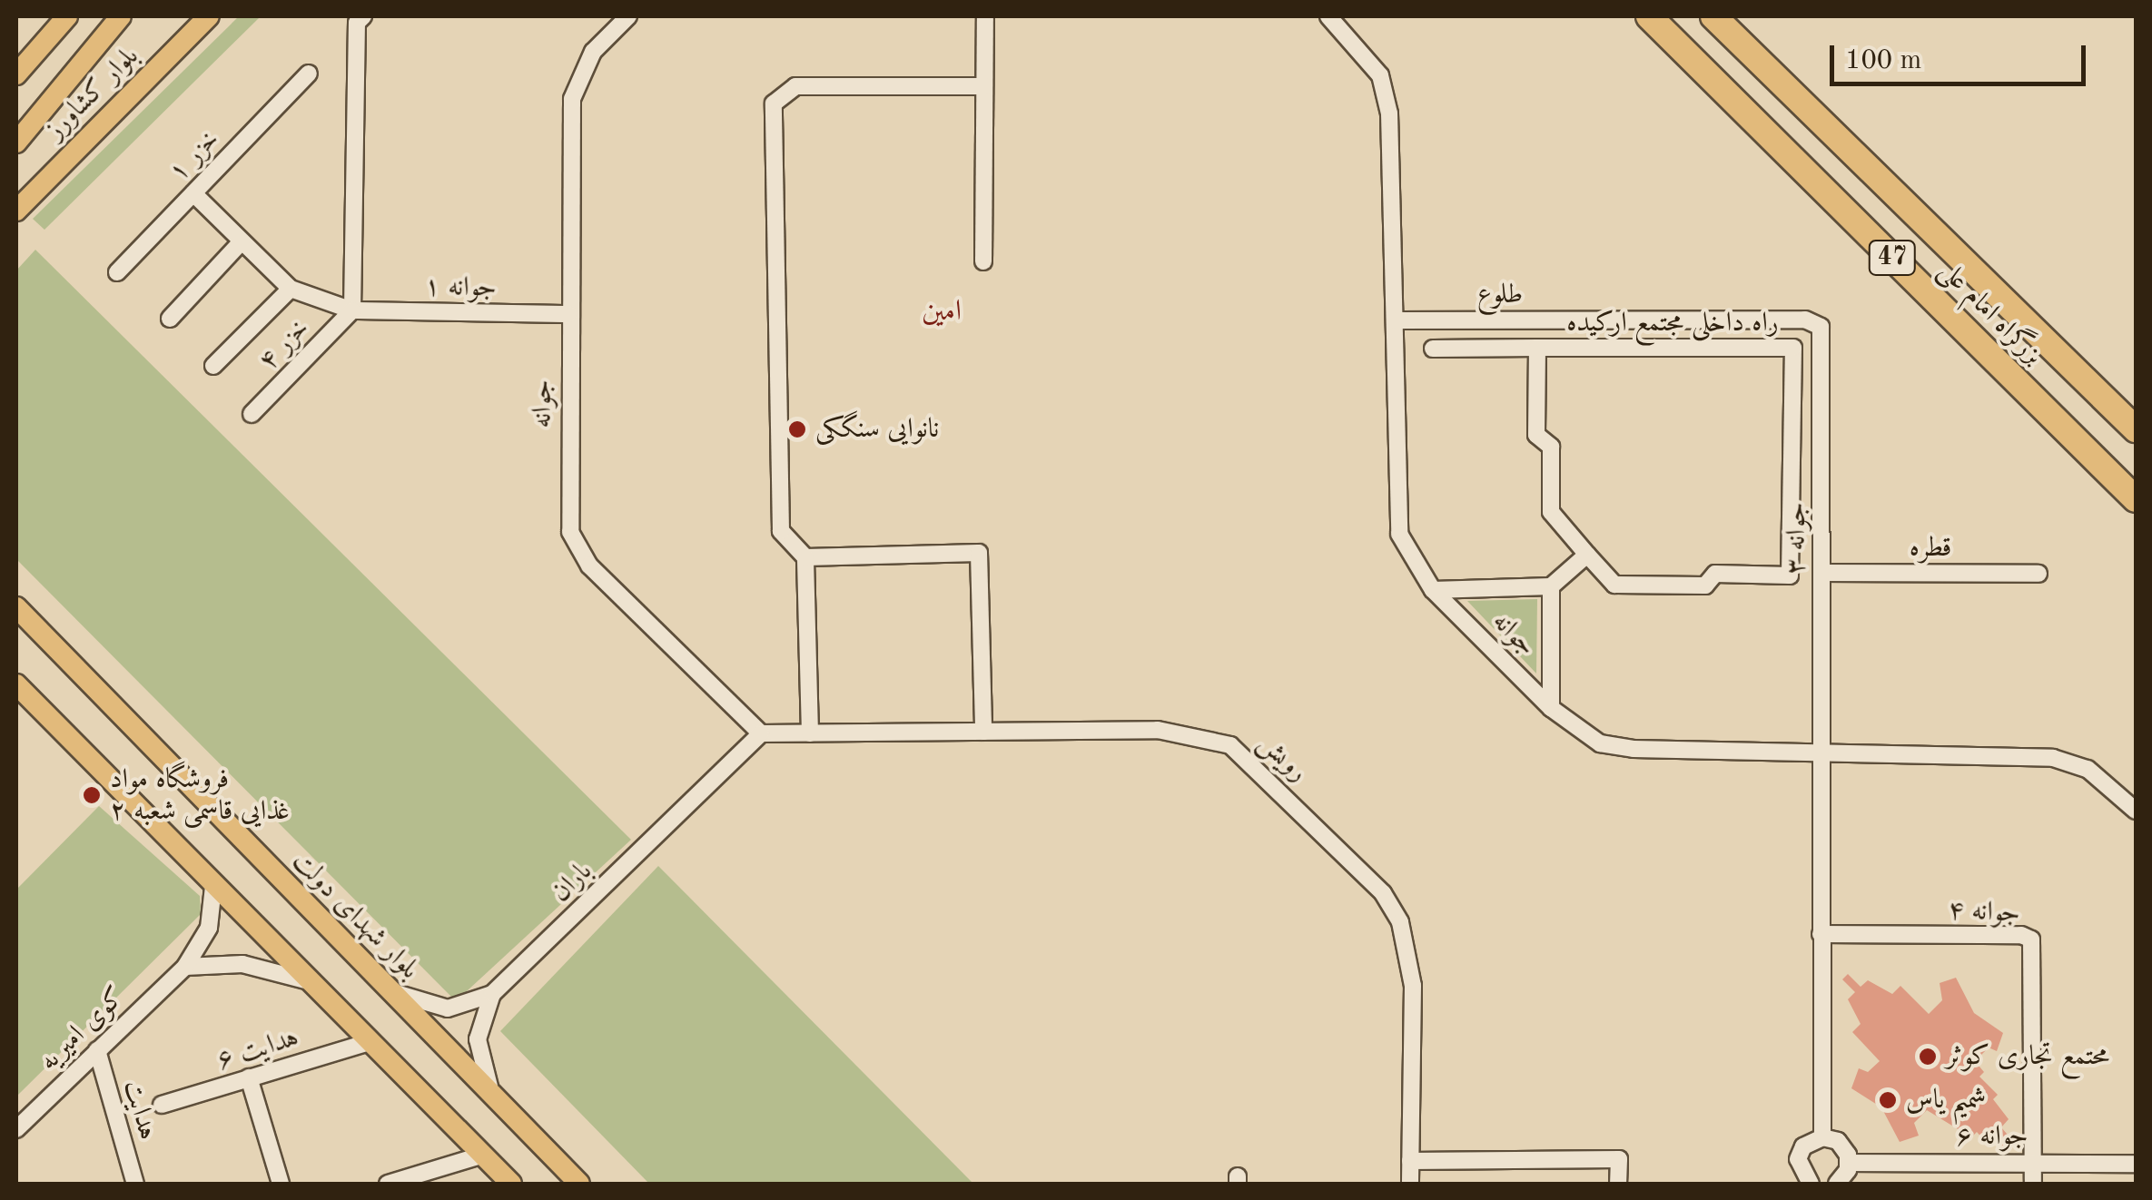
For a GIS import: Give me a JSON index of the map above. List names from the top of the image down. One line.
{"streets":{"highway":["47","بزرگراه امام علی"],"main road":["بلوار کشاورز","بلوار شهدای دولت"],"street":["خزر ۱","جوانه ۱","طلوع","راه داخلی مجتمع ارکیده","خزر ۴","جوانه","جوانه ۳","قطره","رویش","باران","جوانه ۴","کوی امیریه","هدایت ۶","هدایت","جوانه ۶"]},"crossings":[["جوانه ۱","خزر ۴"],["جوانه ۱","جوانه"],["طلوع","جوانه"],["طلوع","جوانه ۳"],["جوانه","جوانه ۳"],["جوانه","رویش"],["جوانه","باران"],["جوانه ۳","قطره"],["رویش","باران"],["باران","بلوار شهدای دولت"],["جوانه ۴","جوانه ۶"],["کوی امیریه","هدایت"]],"districts":["امین"],"places":["نانوایی سنگکی","فروشگاه مواد غذایی قاسمی شعبه ۲","محتمع تجاری کوثر","شمیم یاس"],"scale_bar":"100 m"}
